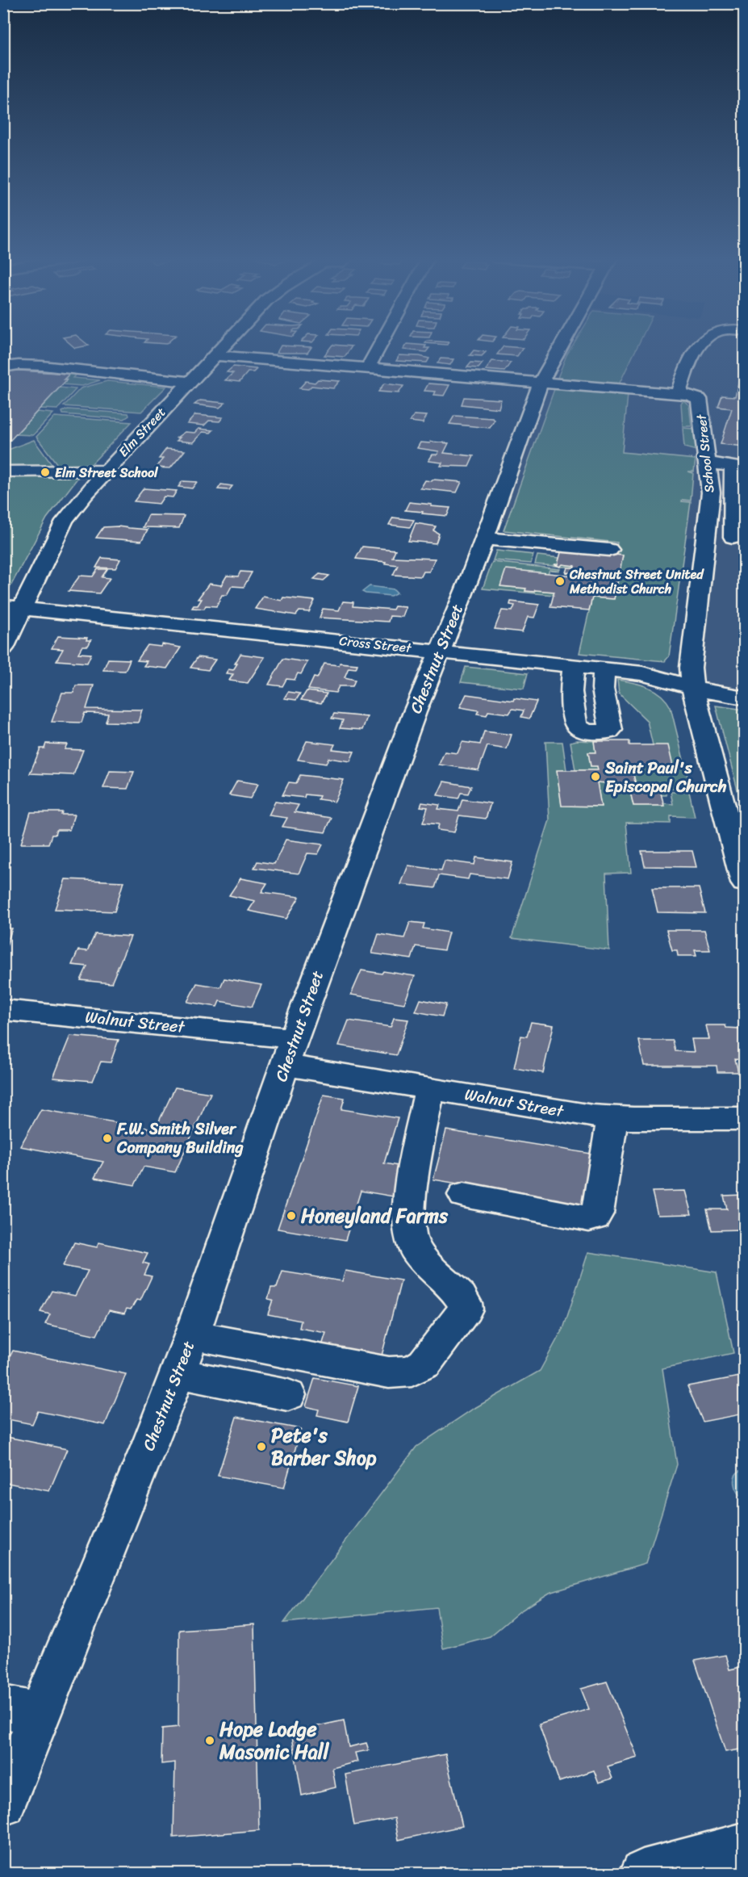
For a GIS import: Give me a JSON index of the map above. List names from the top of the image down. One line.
{"streets":{"street":["Elm Street","School Street","Cross Street","Chestnut Street","Walnut Street"]},"crossings":[["Elm Street","Cross Street"],["School Street","Cross Street"],["Cross Street","Chestnut Street"],["Chestnut Street","Walnut Street"]],"places":["Elm Street School","Chestnut Street United Methodist Church","Saint Paul's Episcopal Church","F.W. Smith Silver Company Building","Honeyland Farms","Pete's Barber Shop","Hope Lodge Masonic Hall"]}
